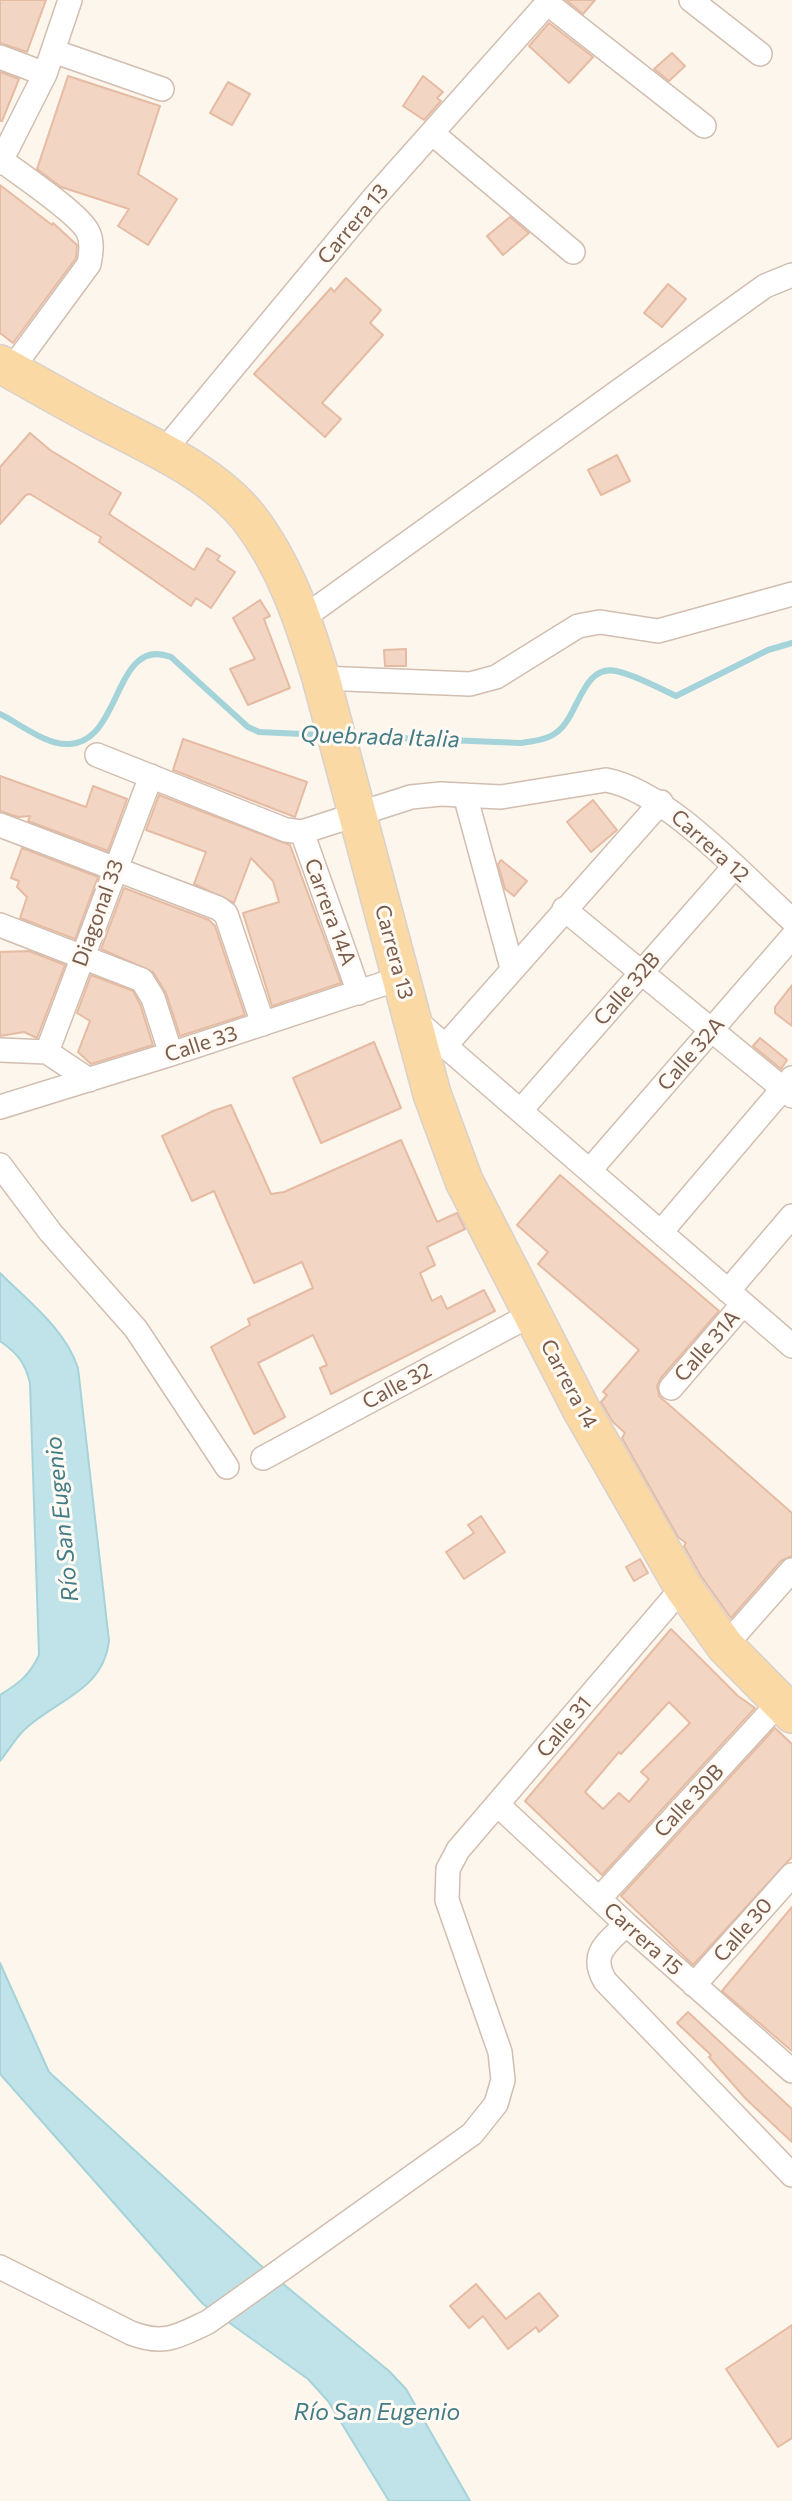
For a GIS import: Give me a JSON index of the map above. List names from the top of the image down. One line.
{"streets":{"main road":["Carrera 13","Carrera 14"],"street":["Carrera 12","Carrera 14A","Diagonal 33","Calle 32B","Calle 33","Calle 32A","Calle 31A","Calle 32","Calle 31","Calle 30B","Calle 30","Carrera 15"]},"crossings":[["Carrera 13","Calle 32B"],["Carrera 13","Calle 33"],["Carrera 13","Calle 32A"],["Carrera 13","Calle 31A"],["Carrera 13","Carrera 14"],["Carrera 12","Calle 32B"],["Carrera 14A","Calle 33"],["Carrera 14","Calle 32"],["Carrera 14","Calle 31"],["Carrera 14","Calle 30B"],["Calle 31","Carrera 15"],["Calle 30B","Carrera 15"],["Calle 30","Carrera 15"]],"water":["Quebrada Italia","Río San Eugenio"]}
